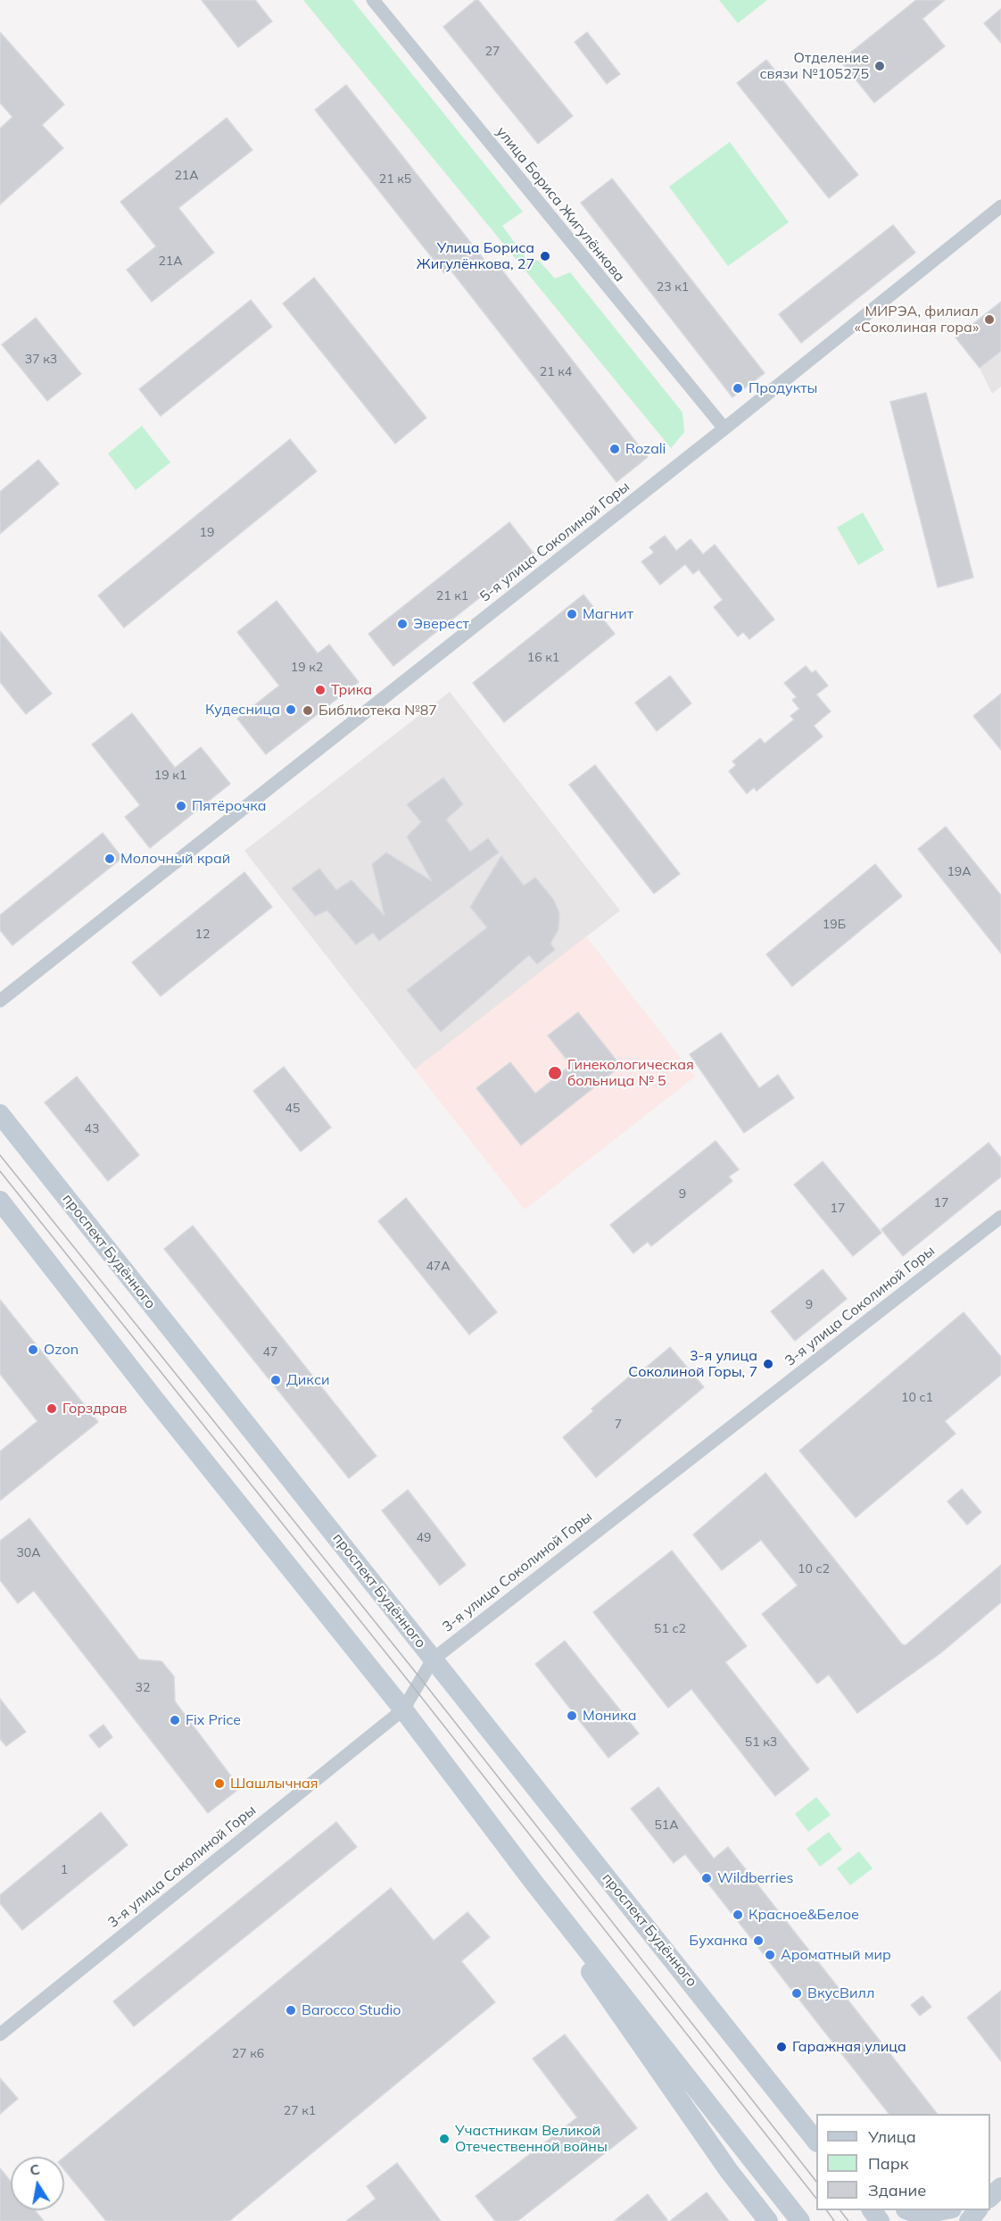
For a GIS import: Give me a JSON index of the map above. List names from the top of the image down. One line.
{"streets":{"main road":["проспект Будённого"],"street":["улица Бориса Жигулёнкова","5-я улица Соколиной Горы","3-я улица Соколиной Горы"]},"crossings":[["улица Бориса Жигулёнкова","5-я улица Соколиной Горы"],["проспект Будённого","3-я улица Соколиной Горы"]],"places":["Отделение связи №105275","Улица Бориса Жигулёнкова, 27","МИРЭА, филиал «Соколиная гора»","Продукты","Rozali","Магнит","Эверест","Трика","Кудесница","Библиотека №87","Пятёрочка","Молочный край","Гинекологическая больница № 5","Ozon","3-я улица Соколиной Горы, 7","Дикси","Горздрав","Моника","Fix Price","Шашлычная","Wildberries","Красное&Белое","Буханка","Ароматный мир","ВкусВилл","Barocco Studio","Гаражная улица","Участникам Великой Отечественной войны"],"house_numbers":["27","21А","21 к5","21А","23 к1","37 к3","21 к4","19","21 к1","16 к1","19 к2","19 к1","19А","19Б","12","45","43","9","17","17","47А","9","47","10 с1","7","49","30А","10 c2","51 с2","32","51 к3","51А","1","27 к6","27 к1"],"legend":["Улица","Парк","Здание"],"north":"top"}
